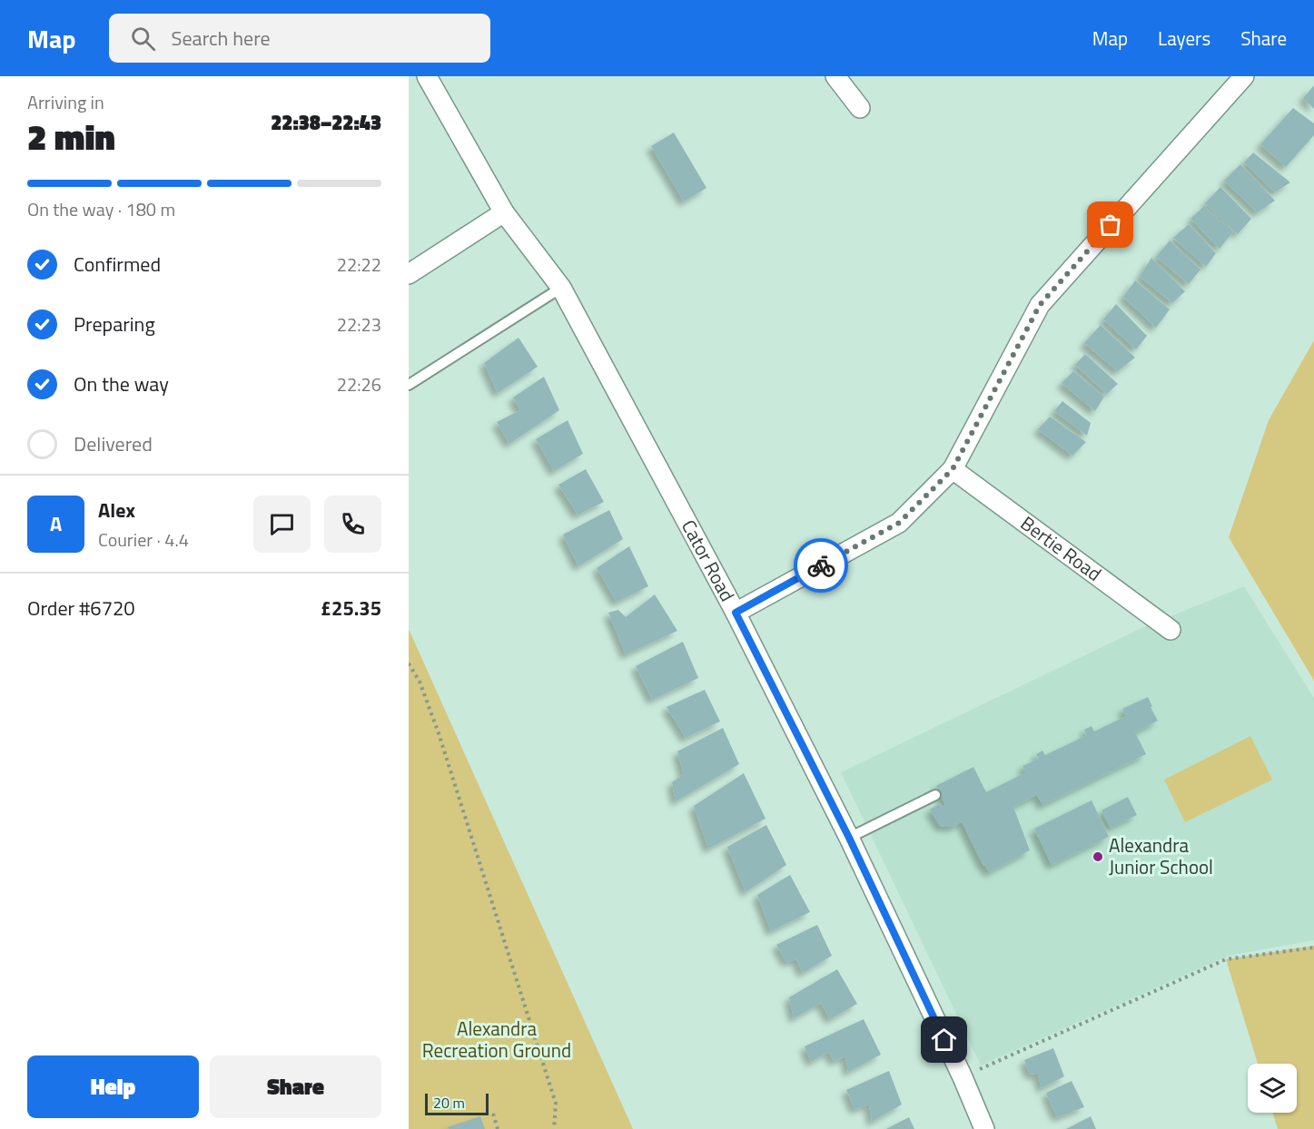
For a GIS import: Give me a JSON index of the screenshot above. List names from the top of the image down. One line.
{"streets":{"street":["Bertie Road","Cator Road"]},"parks":["Alexandra Recreation Ground"],"places":["Alexandra Junior School"],"scale_bar":"20 m","page":{"header":"Map","search":"Search here","nav":["Map","Layers","Share"],"heading":["2 min","Arriving in","22:38–22:43"],"panel":["Alex","Courier · 4.4","Order #6720","£25.35"],"bar":"On the way · 180 m","list":[["Confirmed","22:22"],["Preparing","22:23"],["On the way","22:26"],"Delivered"],"round":"A","buttons":["Help","Share"],"scale":"20 m"}}
